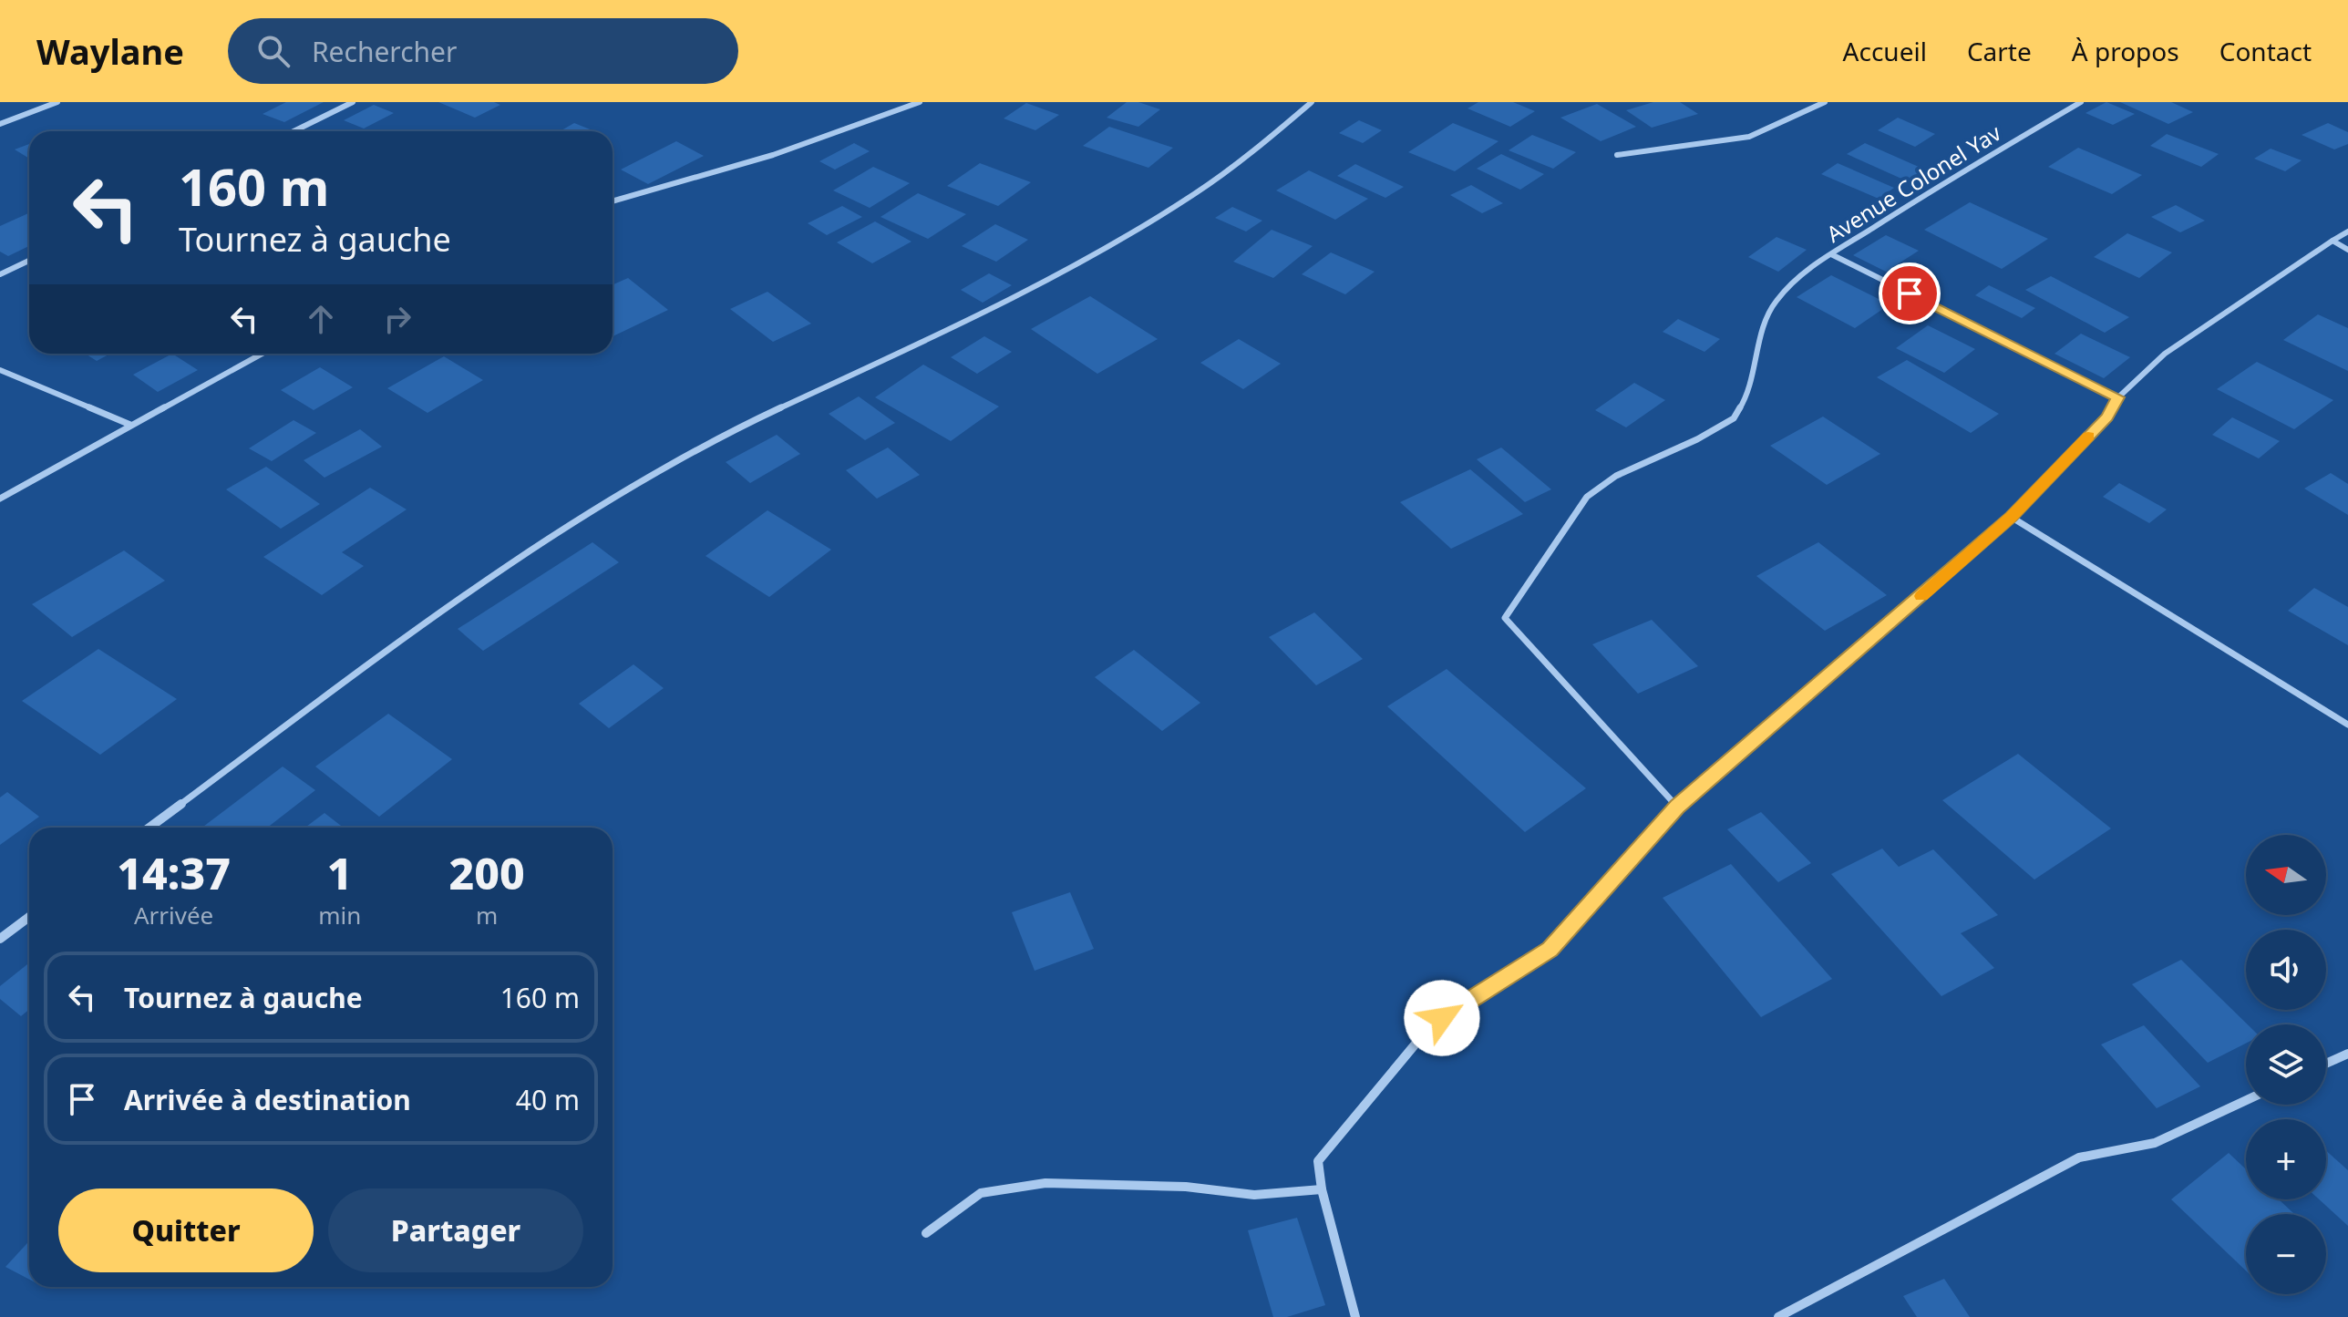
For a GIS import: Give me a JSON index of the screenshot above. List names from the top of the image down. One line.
{"streets":{"street":["Avenue Colonel Yav"]},"north":"left","page":{"header":"Waylane","search":"Rechercher","nav":["Accueil","Carte","À propos","Contact"],"turn":["160 m","Tournez à gauche"],"eta":["14:37","Arrivée","1","min","200","m"],"map_buttons":["+","−"],"list":[{"name":"Tournez à gauche","value":"160 m"},{"name":"Arrivée à destination","value":"40 m"}],"buttons":["Quitter","Partager"]}}
